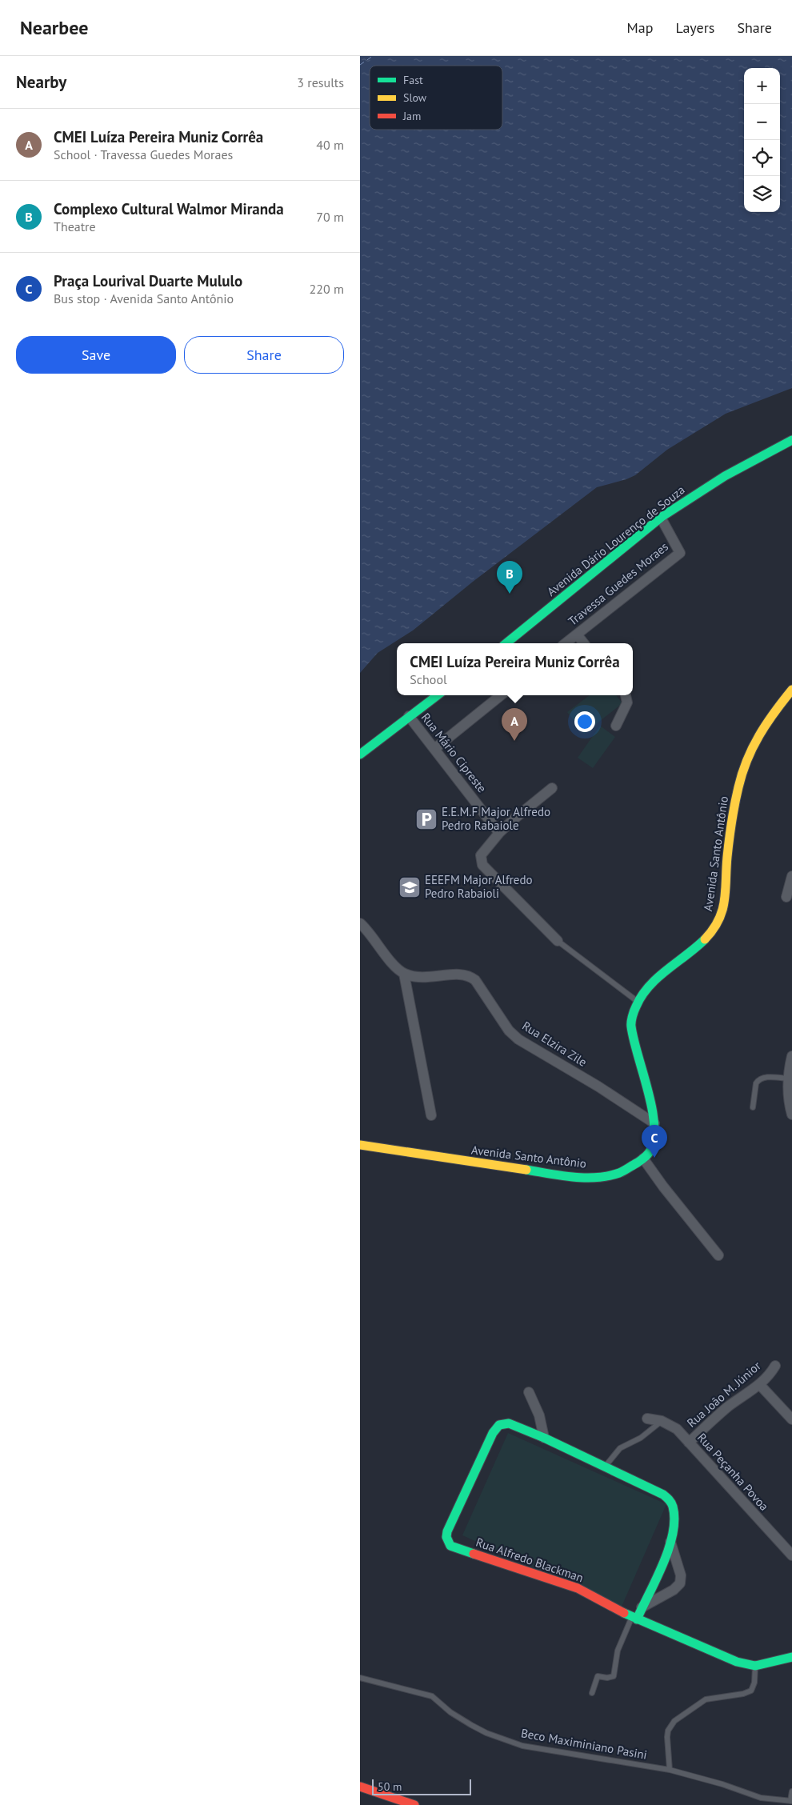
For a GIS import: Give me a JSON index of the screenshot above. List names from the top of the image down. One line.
{"streets":{"street":["Avenida Dário Lourenço de Souza","Travessa Guedes Moraes","Rua Mário Cipreste","Avenida Santo Antônio","Rua Elzira Zile","Rua João M. Júnior","Rua Peçanha Povoa","Rua Alfredo Blackman"],"lane":["Beco Maximiniano Pasini"]},"crossings":[["Avenida Dário Lourenço de Souza","Travessa Guedes Moraes"],["Avenida Santo Antônio","Rua Elzira Zile"],["Rua João M. Júnior","Rua Peçanha Povoa"]],"places":{"parking":["E.E.M.F Major Alfredo Pedro Rabaiole"],"school or university":["EEEFM Major Alfredo Pedro Rabaioli"]},"legend":["Fast","Slow","Jam"],"scale_bar":"50 m","page":{"header":"Nearbee","nav":["Map","Layers","Share"],"heading":["Nearby","3 results"],"map_buttons":["+","−"],"list":[{"mark":"A","name":"CMEI Luíza Pereira Muniz Corrêa","note":"School · Travessa Guedes Moraes","value":"40 m"},{"mark":"B","name":"Complexo Cultural Walmor Miranda","note":"Theatre","value":"70 m"},{"mark":"C","name":"Praça Lourival Duarte Mululo","note":"Bus stop · Avenida Santo Antônio","value":"220 m"}],"buttons":["Save","Share"],"pins":["B","A","C"],"popup":["CMEI Luíza Pereira Muniz Corrêa","School"],"scale":"50 m"}}
